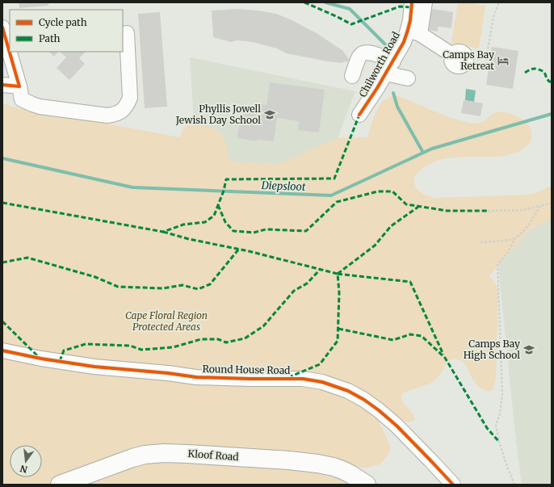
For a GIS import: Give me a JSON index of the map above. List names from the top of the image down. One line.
{"streets":{"main road":["Kloof Road"],"street":["Chilworth Road","Round House Road"]},"water":["Diepsloot"],"parks":["Cape Floral Region Protected Areas"],"places":{"hotel":["Camps Bay Retreat"],"school or university":["Phyllis Jowell Jewish Day School","Camps Bay High School"]},"legend":["Cycle path","Path"],"north":"bottom"}
